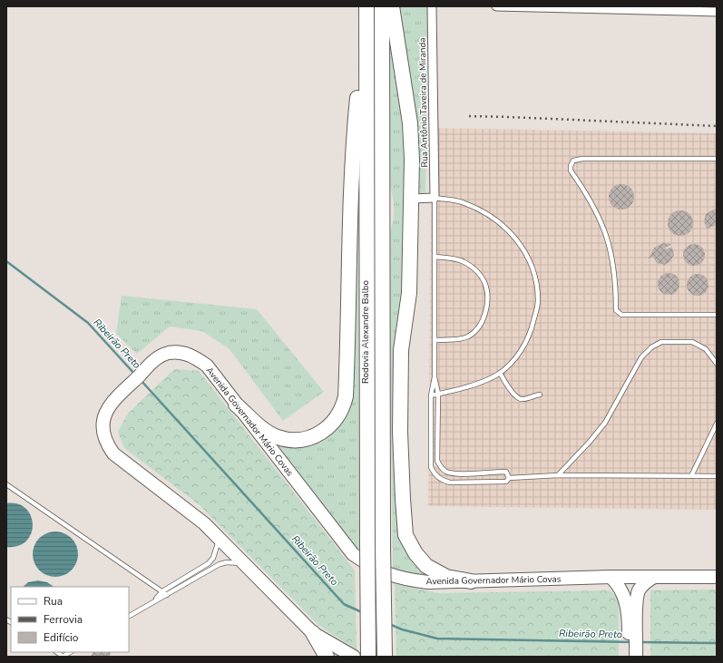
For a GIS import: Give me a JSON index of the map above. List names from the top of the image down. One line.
{"streets":{"highway":["Rodovia Alexandre Balbo"],"main road":["Avenida Governador Mário Covas"],"street":["Rua Antônio Taveira de Miranda"]},"water":["Ribeirão Preto"],"legend":["Rua","Ferrovia","Edifício"]}
